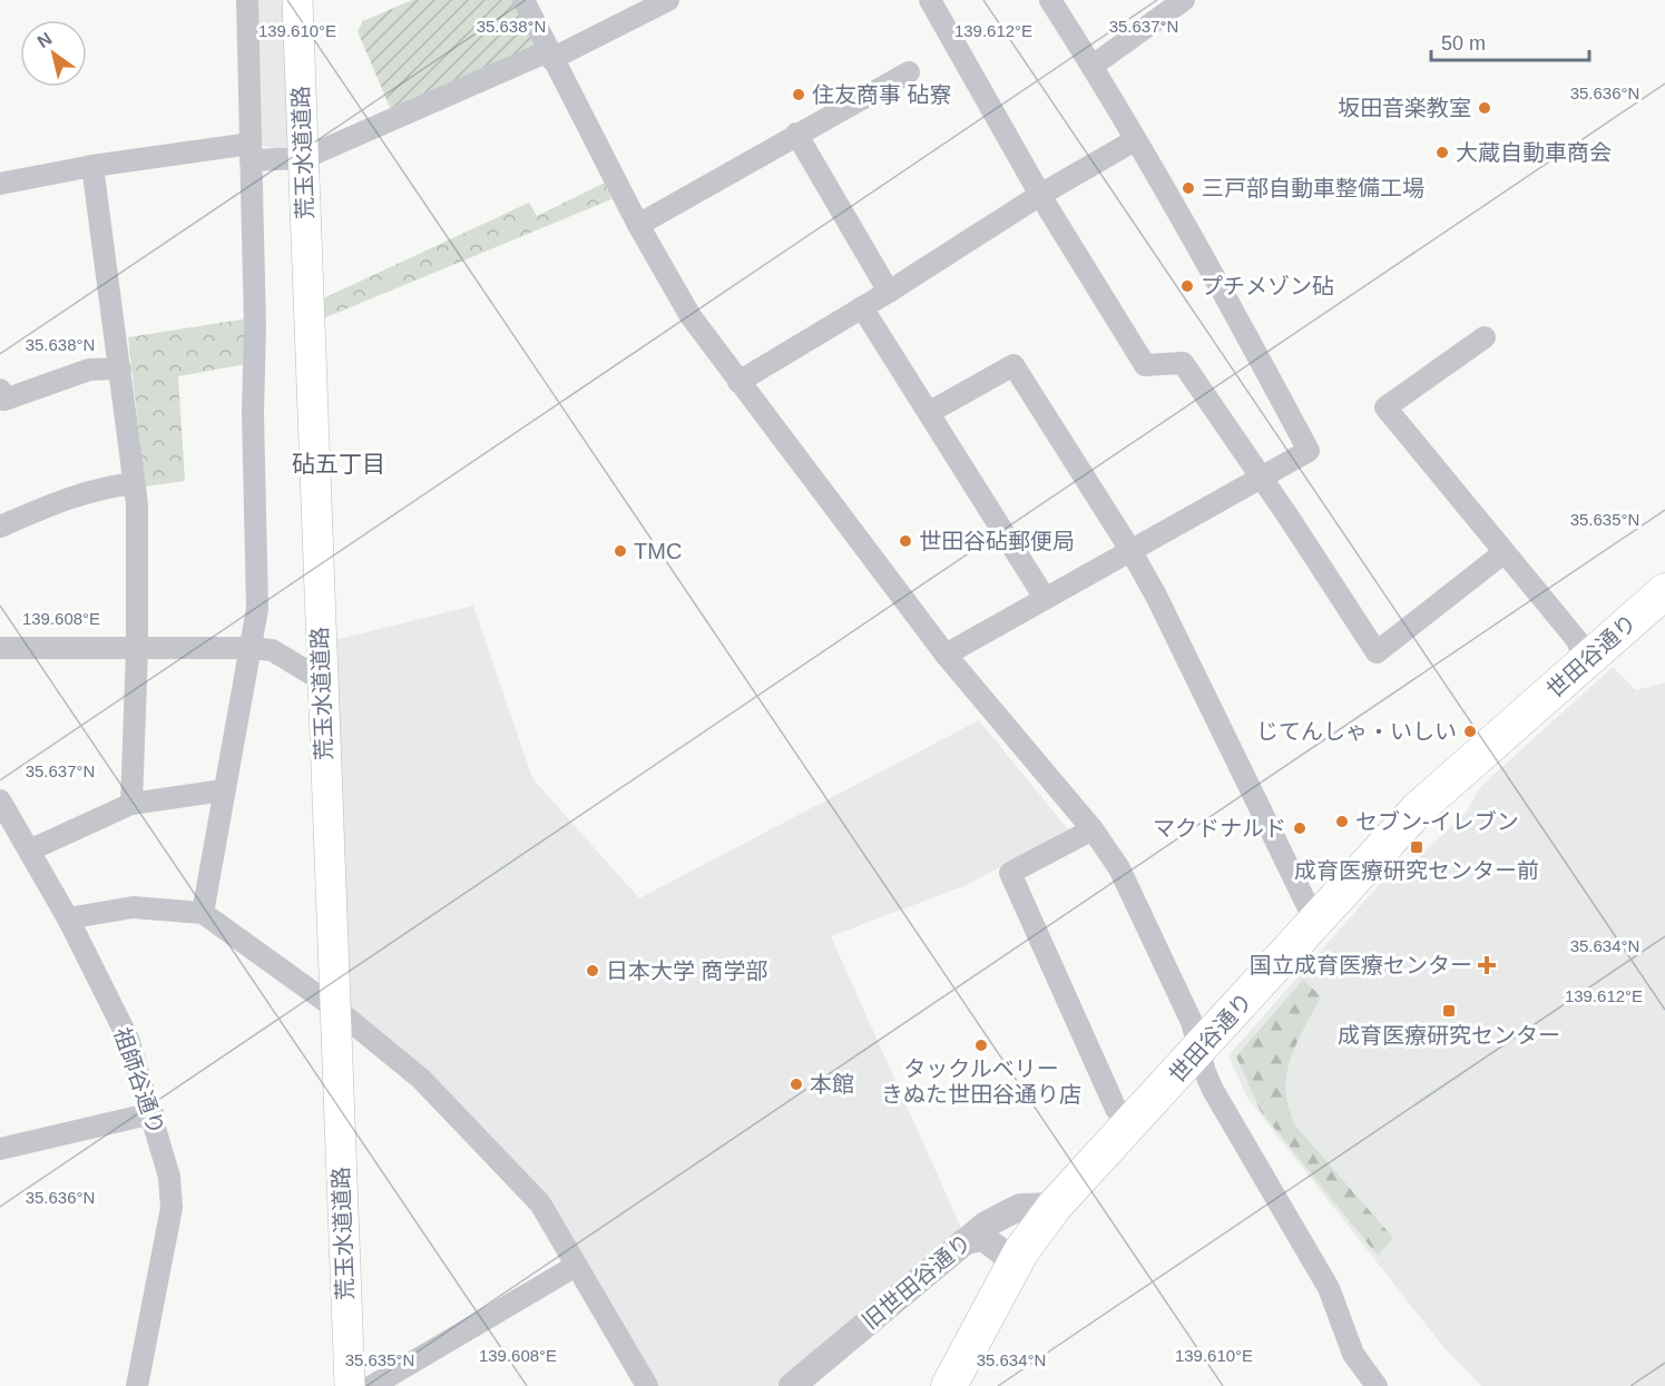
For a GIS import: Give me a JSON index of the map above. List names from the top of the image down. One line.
{"streets":{"main road":["荒玉水道道路","世田谷通り"],"street":["祖師谷通り","旧世田谷通り"]},"crossings":[["世田谷通り","旧世田谷通り"]],"districts":["砧五丁目"],"places":{"other":["住友商事 砧寮","坂田音楽教室","大蔵自動車商会","三戸部自動車整備工場","プチメゾン砧","世田谷砧郵便局","TMC","じてんしゃ・いしい","セブン-イレブン","マクドナルド","日本大学 商学部","タックルベリー きぬた世田谷通り店","本館"],"transit":["成育医療研究センター前","成育医療研究センター"],"health":["国立成育医療センター"]},"scale_bar":"50 m","north":"top left","coordinates":["35.638°N","35.637°N","139.610°E","139.612°E","35.636°N","35.635°N","139.608°E","35.634°N"]}
